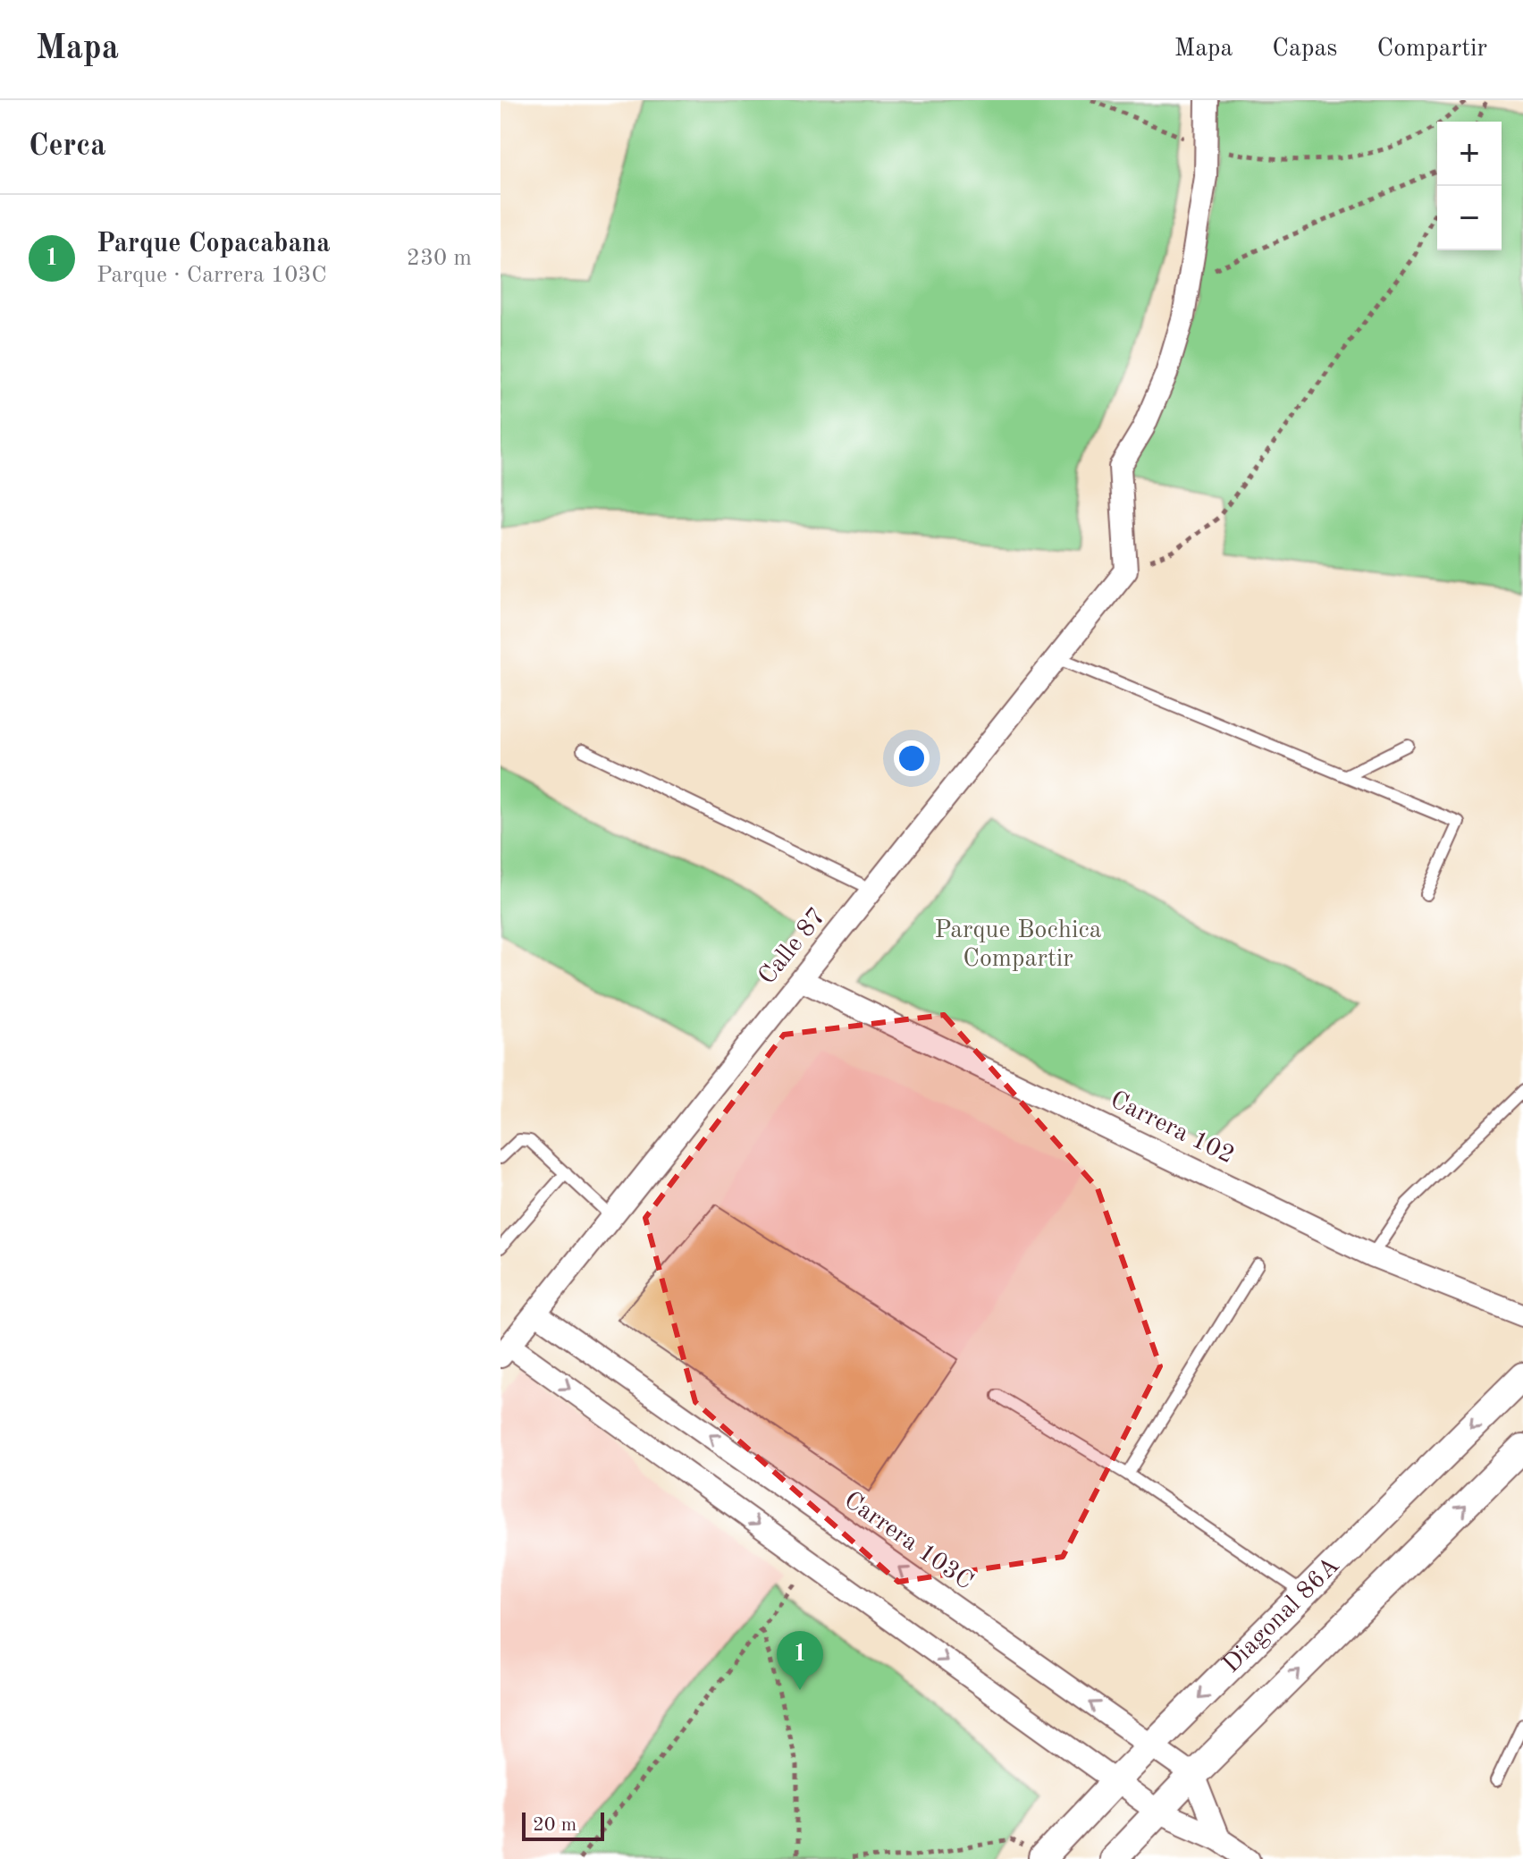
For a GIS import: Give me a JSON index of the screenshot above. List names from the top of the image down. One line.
{"streets":{"street":["Calle 87","Carrera 102","Carrera 103C","Diagonal 86A"]},"crossings":[["Calle 87","Carrera 102"],["Calle 87","Carrera 103C"],["Carrera 103C","Diagonal 86A"]],"parks":["Parque Bochica Compartir"],"scale_bar":"20 m","page":{"header":"Mapa","nav":["Mapa","Capas","Compartir"],"heading":"Cerca","map_buttons":["+","−"],"list":[{"mark":"1","name":"Parque Copacabana","note":"Parque · Carrera 103C","value":"230 m"}],"pins":"1","scale":"20 m"}}
